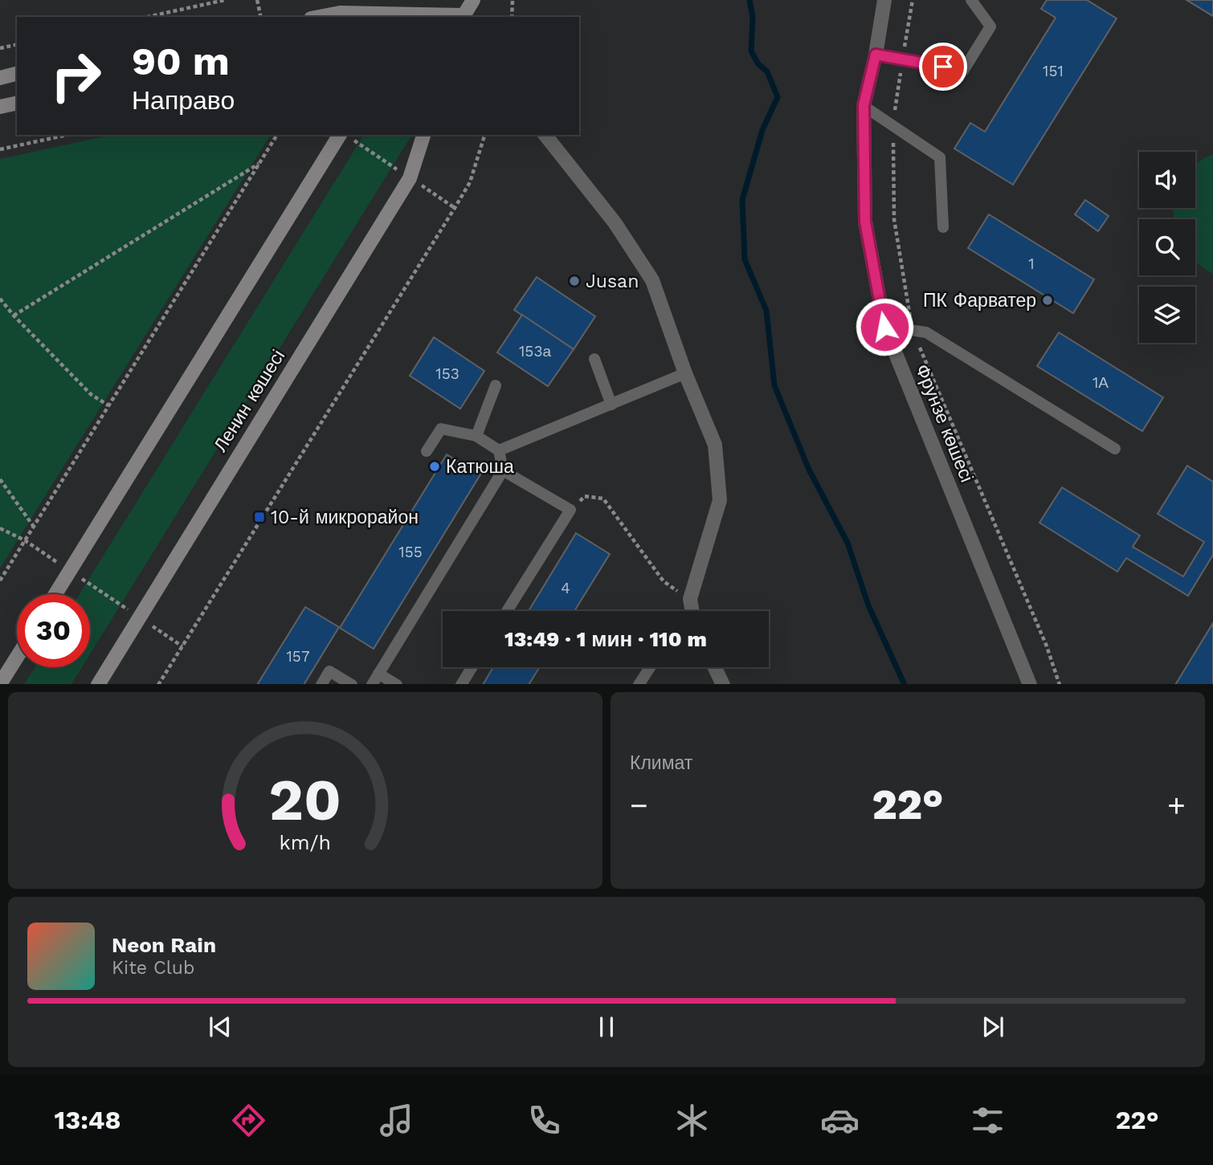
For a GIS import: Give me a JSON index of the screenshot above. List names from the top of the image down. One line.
{"streets":{"main road":["Ленин көшесі"],"street":["Фрунзе көшесі"]},"places":{"other":["Jusan","ПК Фарватер","Катюша"],"transit":["10-й микрорайон"]},"house_numbers":["151","1","153а","153","1А","155","4","157"],"page":{"turn":["90 m","Направо"],"limit":"30","trip":"13:49 · 1 мин · 110 m","tile":"Климат","heat":["−","22°","+"],"song":["Neon Rain","Kite Club"],"tabs":["13:48","22°"],"gauge":["20","km/h"]}}
